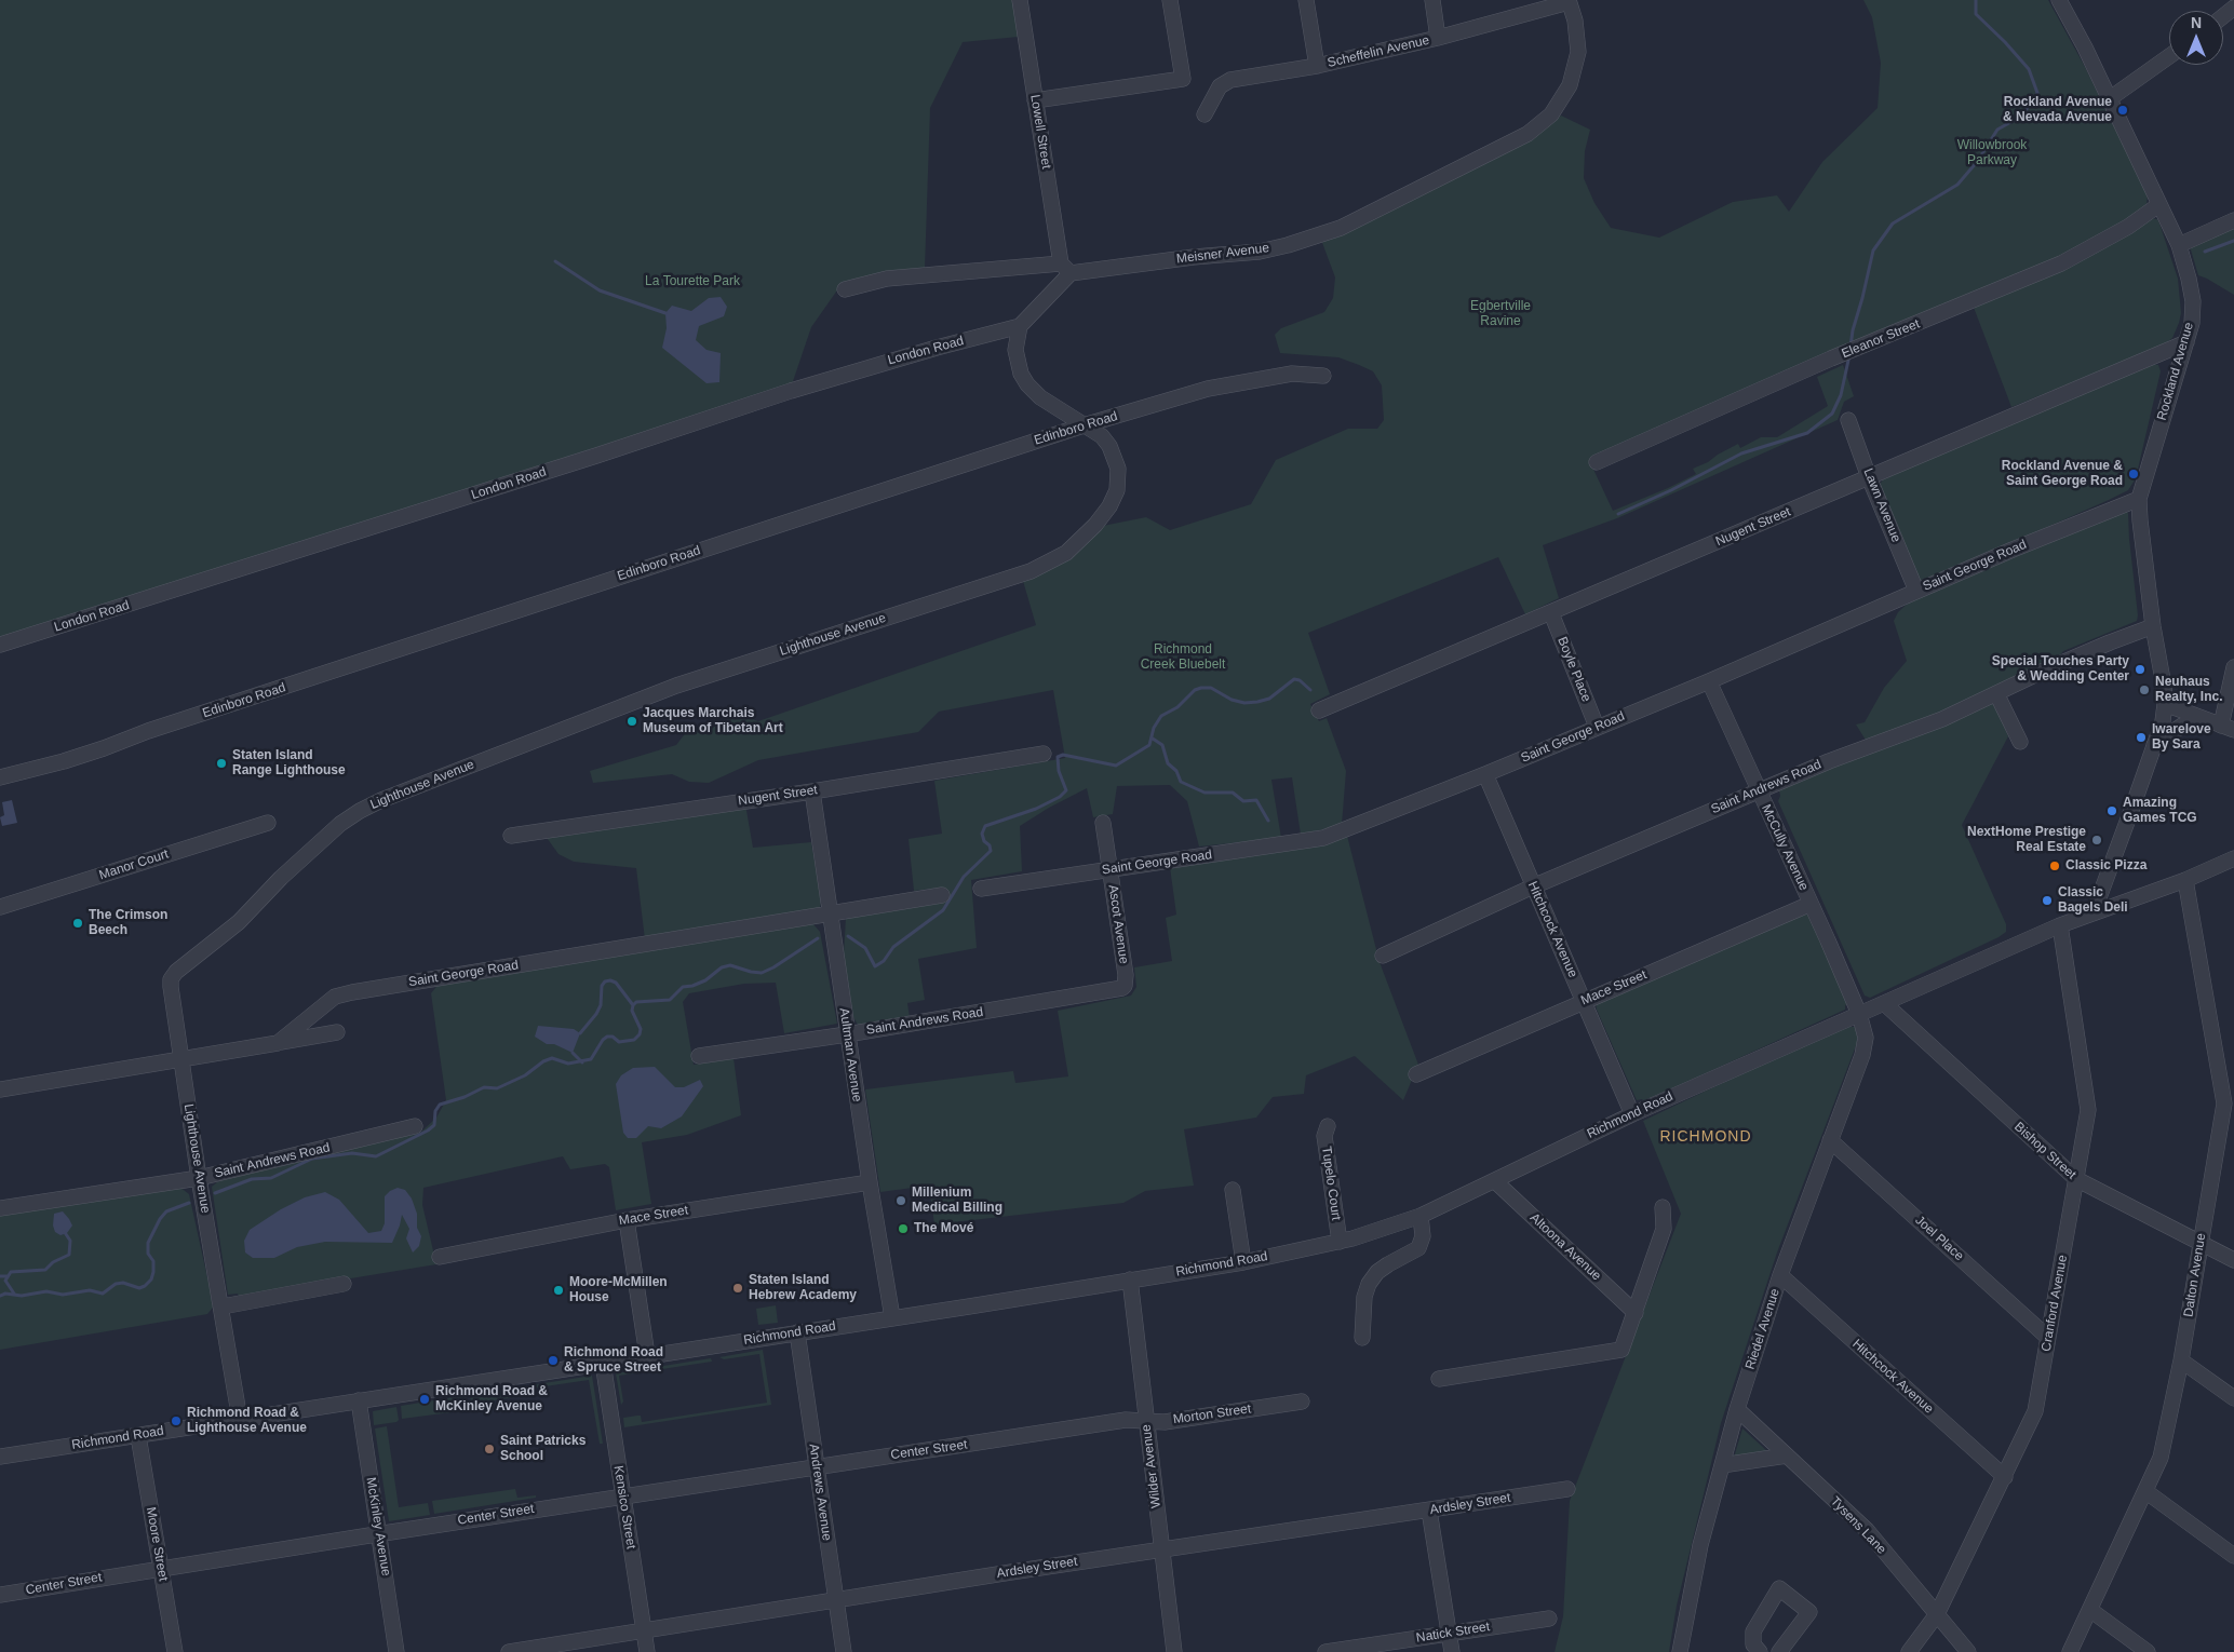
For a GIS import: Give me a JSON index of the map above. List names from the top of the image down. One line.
{"streets":{"street":["Scheffelin Avenue","Lowell Street","Meisner Avenue","Eleanor Street","London Road","Rockland Avenue","Edinboro Road","Lawn Avenue","Nugent Street","Saint George Road","Lighthouse Avenue","Boyle Place","Saint Andrews Road","McCully Avenue","Manor Court","Ascot Avenue","Hitchcock Avenue","Mace Street","Aultman Avenue","Richmond Road","Bishop Street","Tupelo Court","Joel Place","Altoona Avenue","Dalton Avenue","Cranford Avenue","Riedel Avenue","Morton Street","Center Street","Wilder Avenue","Andrews Avenue","Ardsley Street","Kensico Street","Tysens Lane","McKinley Avenue","Moore Street","Natick Street"]},"crossings":[["Scheffelin Avenue","Meisner Avenue"],["Lowell Street","Meisner Avenue"],["Eleanor Street","Rockland Avenue"],["Rockland Avenue","Nugent Street"],["Rockland Avenue","Saint George Road"],["Rockland Avenue","Saint Andrews Road"],["Edinboro Road","Lighthouse Avenue"],["Lawn Avenue","Nugent Street"],["Lawn Avenue","Saint George Road"],["Nugent Street","Boyle Place"],["Nugent Street","Aultman Avenue"],["Saint George Road","Lighthouse Avenue"],["Saint George Road","Boyle Place"],["Saint George Road","McCully Avenue"],["Saint George Road","Ascot Avenue"],["Saint George Road","Hitchcock Avenue"],["Saint George Road","Aultman Avenue"],["Lighthouse Avenue","Saint Andrews Road"],["Lighthouse Avenue","Richmond Road"],["Saint Andrews Road","McCully Avenue"],["Saint Andrews Road","Ascot Avenue"],["Saint Andrews Road","Hitchcock Avenue"],["Saint Andrews Road","Aultman Avenue"],["McCully Avenue","Mace Street"],["McCully Avenue","Richmond Road"],["McCully Avenue","Riedel Avenue"],["Hitchcock Avenue","Mace Street"],["Hitchcock Avenue","Richmond Road"],["Hitchcock Avenue","Cranford Avenue"],["Hitchcock Avenue","Riedel Avenue"],["Mace Street","Aultman Avenue"],["Aultman Avenue","Richmond Road"],["Richmond Road","Bishop Street"],["Richmond Road","Tupelo Court"],["Richmond Road","Altoona Avenue"],["Richmond Road","Dalton Avenue"],["Richmond Road","Cranford Avenue"],["Richmond Road","Riedel Avenue"],["Richmond Road","Wilder Avenue"],["Richmond Road","Andrews Avenue"],["Richmond Road","Kensico Street"],["Richmond Road","McKinley Avenue"],["Richmond Road","Moore Street"],["Bishop Street","Dalton Avenue"],["Bishop Street","Cranford Avenue"],["Joel Place","Cranford Avenue"],["Joel Place","Riedel Avenue"],["Cranford Avenue","Tysens Lane"],["Riedel Avenue","Tysens Lane"],["Morton Street","Center Street"],["Morton Street","Wilder Avenue"],["Center Street","Andrews Avenue"],["Center Street","Kensico Street"],["Center Street","McKinley Avenue"],["Center Street","Moore Street"],["Wilder Avenue","Ardsley Street"],["Andrews Avenue","Ardsley Street"],["Ardsley Street","Kensico Street"]],"districts":["RICHMOND"],"parks":["Willowbrook Parkway","La Tourette Park","Egbertville Ravine","Richmond Creek Bluebelt"],"places":["Rockland Avenue & Nevada Avenue","Rockland Avenue & Saint George Road","Special Touches Party & Wedding Center","Neuhaus Realty, Inc.","Jacques Marchais Museum of Tibetan Art","Iwarelove By Sara","Staten Island Range Lighthouse","Amazing Games TCG","NextHome Prestige Real Estate","Classic Pizza","Classic Bagels Deli","The Crimson Beech","Millenium Medical Billing","The Mové","Staten Island Hebrew Academy","Moore-McMillen House","Richmond Road & Spruce Street","Richmond Road & McKinley Avenue","Richmond Road & Lighthouse Avenue","Saint Patricks School"],"north":"top"}
